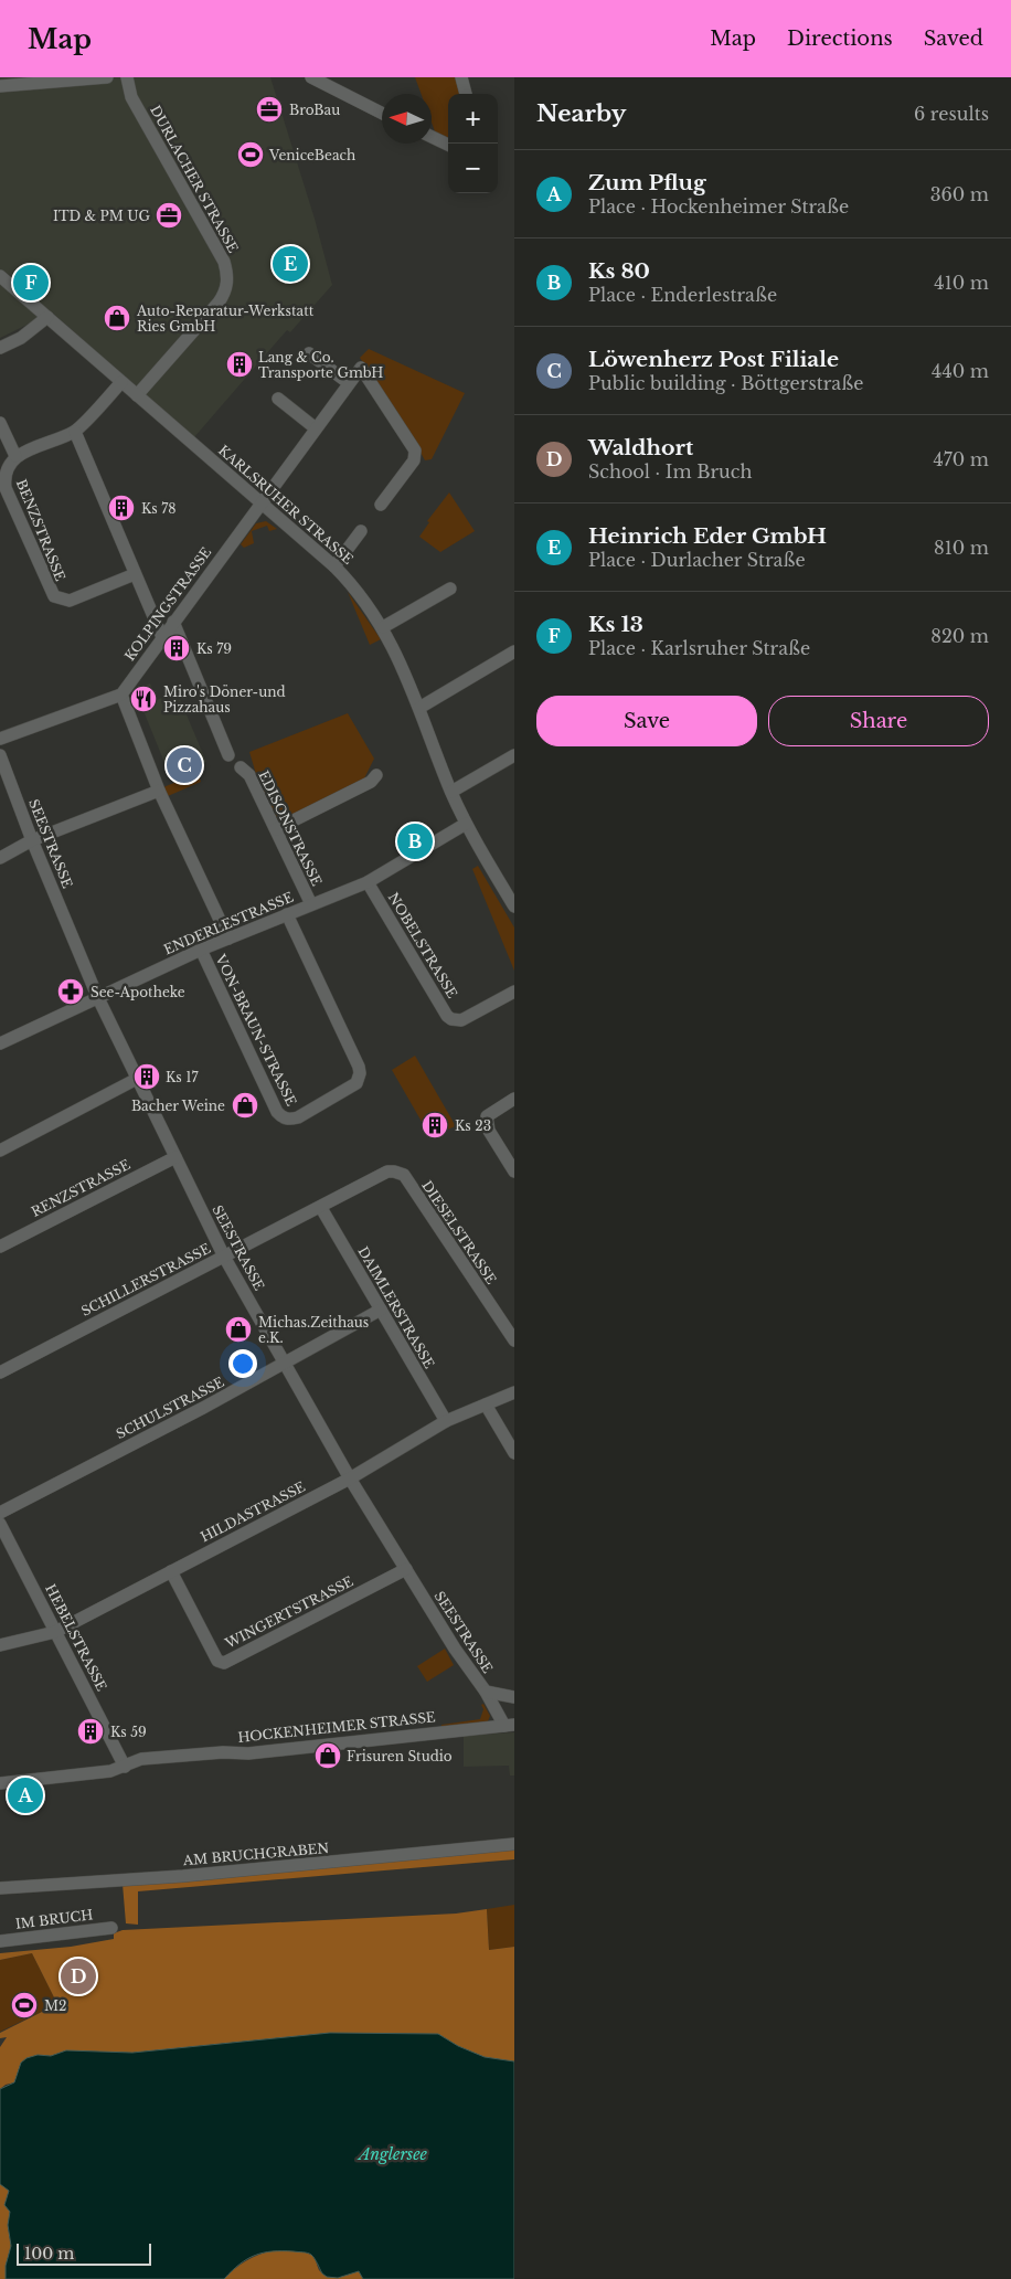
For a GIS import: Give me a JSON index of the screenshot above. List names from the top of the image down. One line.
{"streets":{"street":["DURLACHER STRASSE","KARLSRUHER STRASSE","BENZSTRASSE","KOLPINGSTRASSE","EDISONSTRASSE","SEESTRASSE","ENDERLESTRASSE","NOBELSTRASSE","VON-BRAUN-STRASSE","RENZSTRASSE","DIESELSTRASSE","SCHILLERSTRASSE","DAIMLERSTRASSE","SCHULSTRASSE","HILDASTRASSE","WINGERTSTRASSE","HEBELSTRASSE","HOCKENHEIMER STRASSE","AM BRUCHGRABEN","IM BRUCH"]},"crossings":[["DURLACHER STRASSE","KARLSRUHER STRASSE"],["KARLSRUHER STRASSE","KOLPINGSTRASSE"],["KARLSRUHER STRASSE","ENDERLESTRASSE"],["EDISONSTRASSE","ENDERLESTRASSE"],["SEESTRASSE","ENDERLESTRASSE"],["SEESTRASSE","RENZSTRASSE"],["SEESTRASSE","SCHILLERSTRASSE"],["SEESTRASSE","SCHULSTRASSE"],["SEESTRASSE","HILDASTRASSE"],["SEESTRASSE","WINGERTSTRASSE"],["SEESTRASSE","HOCKENHEIMER STRASSE"],["ENDERLESTRASSE","NOBELSTRASSE"],["ENDERLESTRASSE","VON-BRAUN-STRASSE"],["DIESELSTRASSE","SCHILLERSTRASSE"],["SCHILLERSTRASSE","DAIMLERSTRASSE"],["DAIMLERSTRASSE","SCHULSTRASSE"],["DAIMLERSTRASSE","HILDASTRASSE"],["HILDASTRASSE","WINGERTSTRASSE"],["HILDASTRASSE","HEBELSTRASSE"],["HEBELSTRASSE","HOCKENHEIMER STRASSE"]],"water":["Anglersee"],"places":{"office":["BroBau","ITD & PM UG"],"sports":["VeniceBeach","M2"],"shop":["Auto-Reparatur-Werkstatt Ries GmbH","Bacher Weine","Michas.Zeithaus e.K.","Frisuren Studio"],"building":["Lang & Co. Transporte GmbH","Ks 78","Ks 79","Ks 17","Ks 23","Ks 59"],"restaurant":["Miro's Döner-und Pizzahaus"],"pharmacy":["See-Apotheke"]},"scale_bar":"100 m","north":"left","page":{"header":"Map","nav":["Map","Directions","Saved"],"heading":["Nearby","6 results"],"map_buttons":["+","−"],"list":[{"mark":"A","name":"Zum Pflug","note":"Place · Hockenheimer Straße","value":"360 m"},{"mark":"B","name":"Ks 80","note":"Place · Enderlestraße","value":"410 m"},{"mark":"C","name":"Löwenherz Post Filiale","note":"Public building · Böttgerstraße","value":"440 m"},{"mark":"D","name":"Waldhort","note":"School · Im Bruch","value":"470 m"},{"mark":"E","name":"Heinrich Eder GmbH","note":"Place · Durlacher Straße","value":"810 m"},{"mark":"F","name":"Ks 13","note":"Place · Karlsruher Straße","value":"820 m"}],"pins":["E","F","C","B","A","D"],"buttons":["Save","Share"],"scale":"100 m"}}
